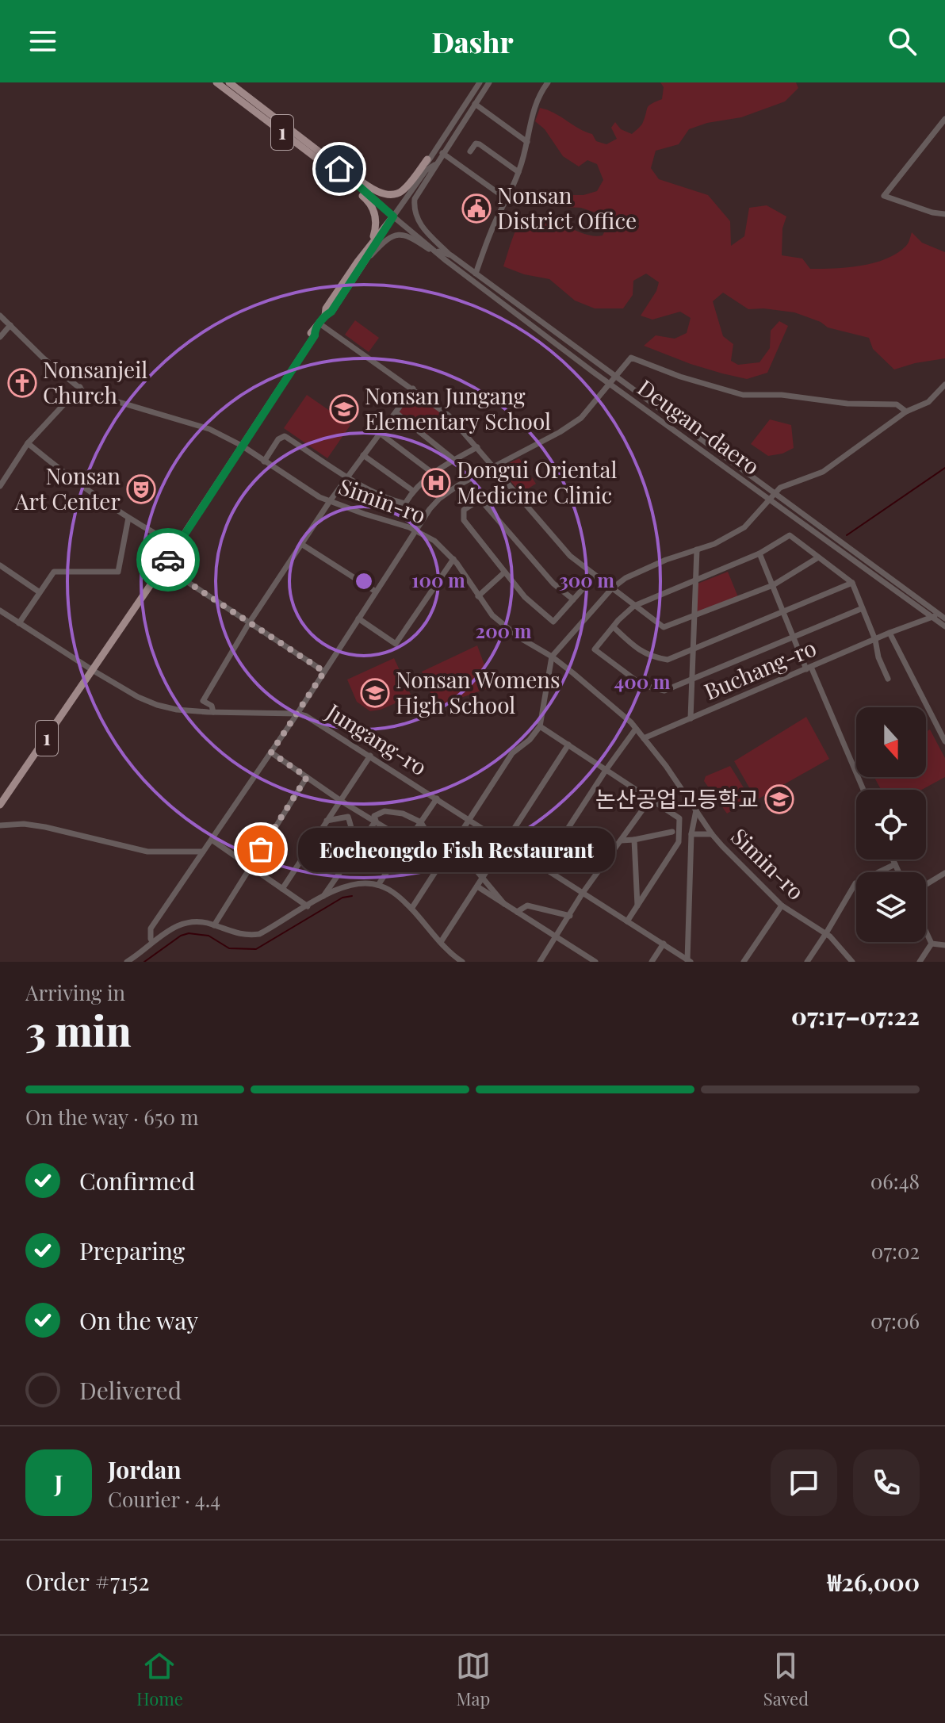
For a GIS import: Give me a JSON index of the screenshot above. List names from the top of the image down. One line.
{"streets":{"main road":["1","Deugan-daero"],"street":["Simin-ro","Buchang-ro","Jungang-ro"]},"crossings":[["1","Deugan-daero"],["1","Simin-ro"],["1","Jungang-ro"],["Deugan-daero","Buchang-ro"],["Simin-ro","Buchang-ro"]],"places":{"public building":["Nonsan District Office"],"church":["Nonsanjeil Church"],"school or university":["Nonsan Jungang Elementary School","Nonsan Womens High School","논산공업고등학교"],"hospital":["Dongui Oriental Medicine Clinic"],"theatre":["Nonsan Art Center"],"other":["Eocheongdo Fish Restaurant"]},"north":"bottom","page":{"header":"Dashr","bubble":"Eocheongdo Fish Restaurant","heading":["3 min","Arriving in","07:17–07:22"],"panel":["Jordan","Courier · 4.4","Order #7152","₩26,000"],"bar":"On the way · 650 m","list":[["Confirmed","06:48"],["Preparing","07:02"],["On the way","07:06"],"Delivered"],"round":"J","tabs":["Home","Map","Saved"]},"rings":["100 m","300 m","200 m","400 m"]}
